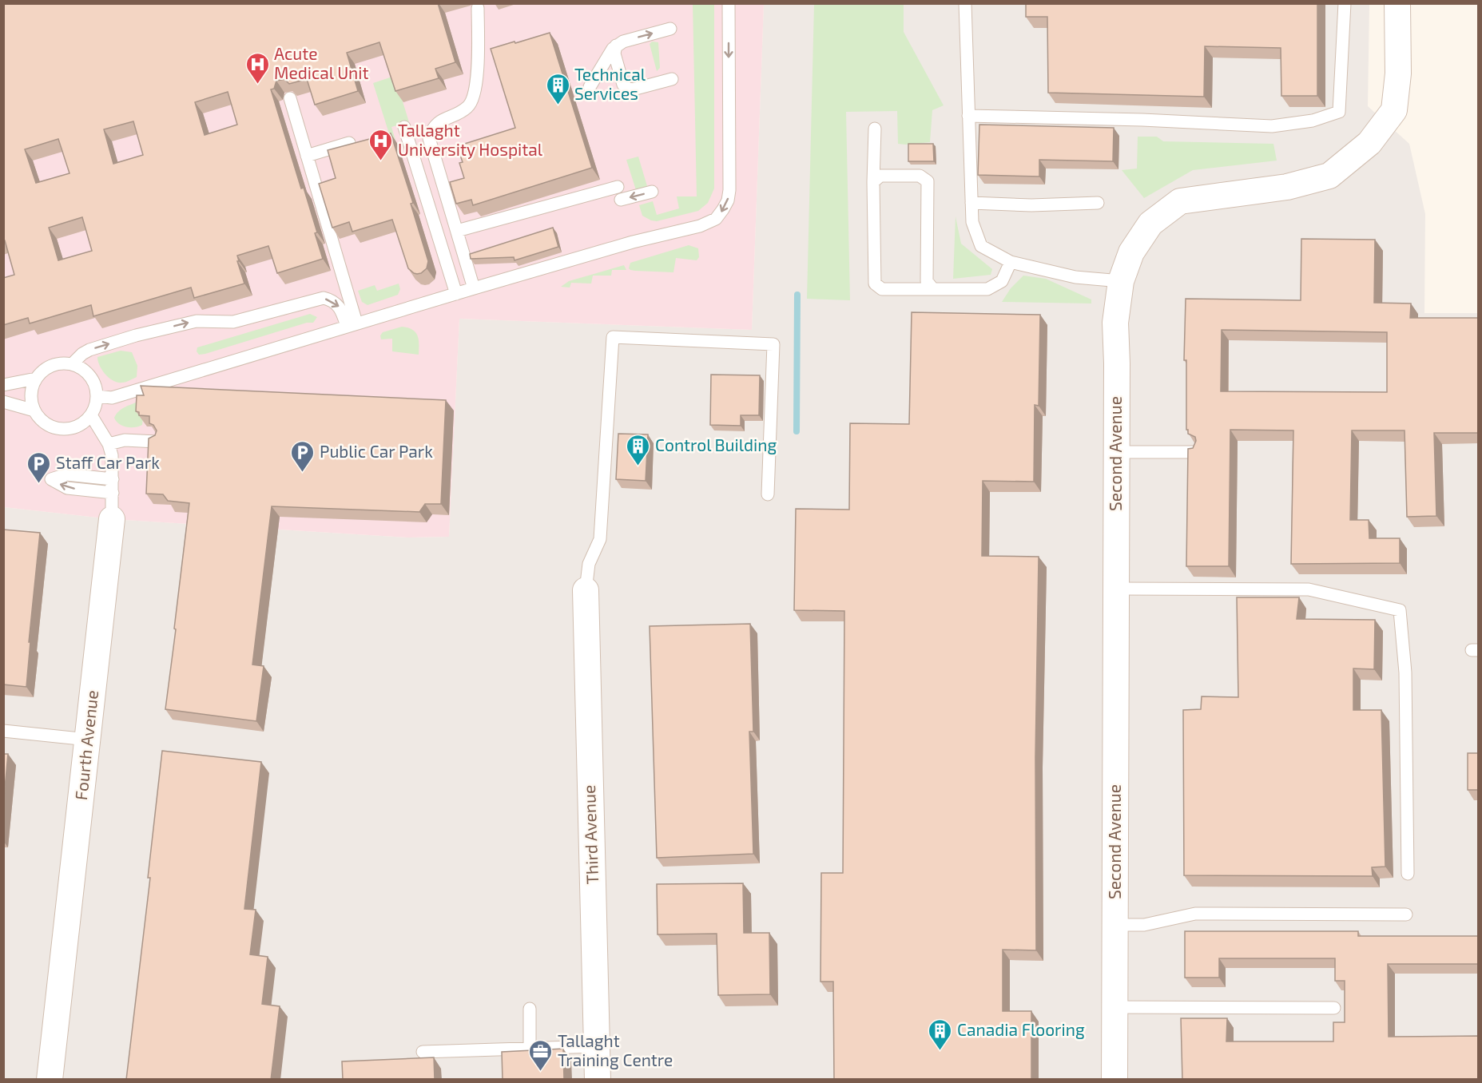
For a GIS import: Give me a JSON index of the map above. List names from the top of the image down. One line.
{"streets":{"street":["Second Avenue","Fourth Avenue","Third Avenue"]},"places":{"hospital":["Acute Medical Unit","Tallaght University Hospital"],"building":["Technical Services","Control Building","Canadia Flooring"],"parking":["Public Car Park","Staff Car Park"],"office":["Tallaght Training Centre"]}}
